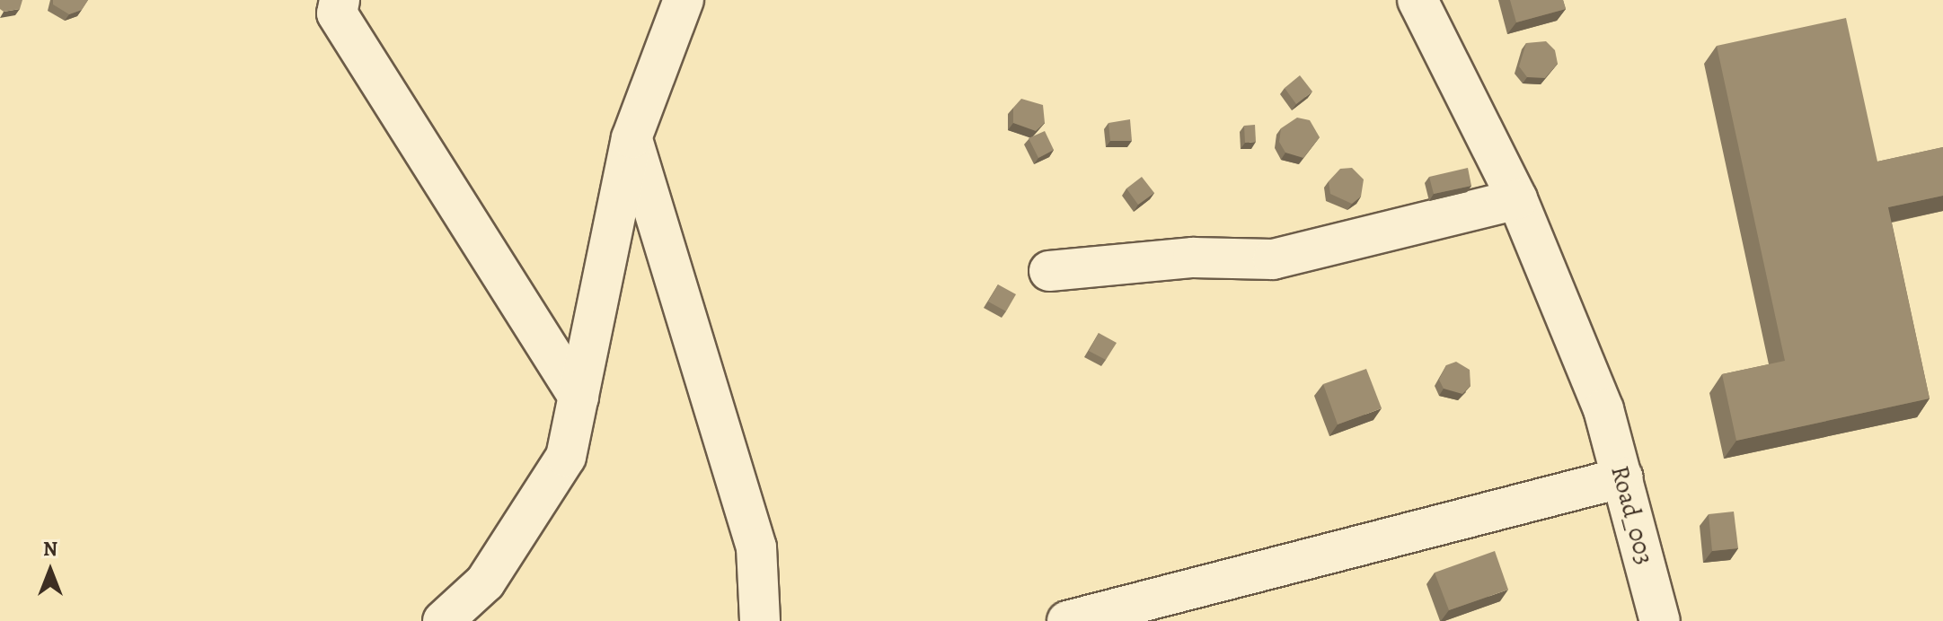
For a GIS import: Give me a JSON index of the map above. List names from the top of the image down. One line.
{"streets":{"street":["Road_003"]},"north":"top"}
